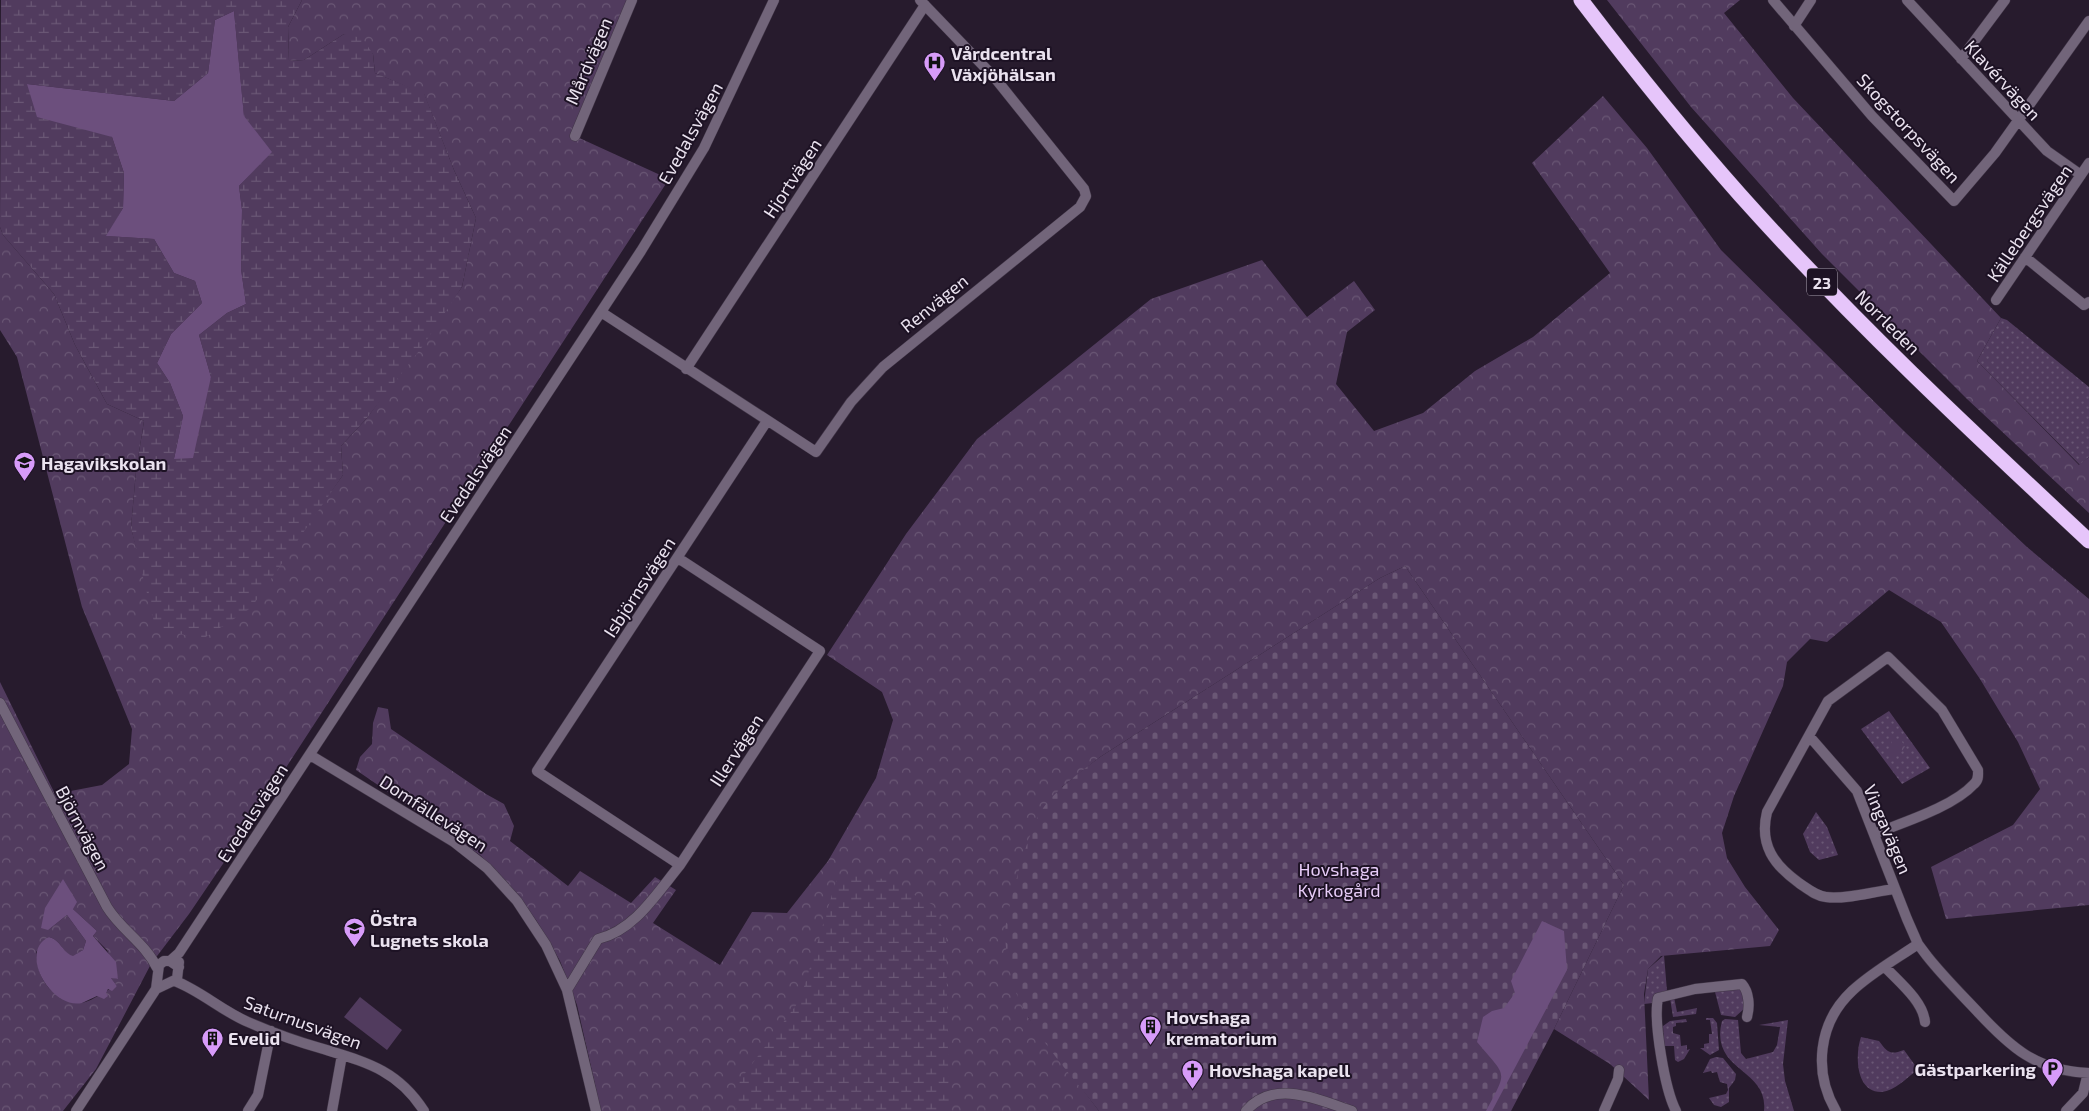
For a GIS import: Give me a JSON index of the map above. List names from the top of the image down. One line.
{"streets":{"highway":["23","Norrleden"],"street":["Mårdvägen","Klavérvägen","Skogstorpsvägen","Evedalsvägen","Hjortvägen","Källebergsvägen","Renvägen","Isbjörnsvägen","Illervägen","Domfällevägen","Björnvägen","Vingavägen","Saturnusvägen"]},"crossings":[["Klavérvägen","Skogstorpsvägen"],["Klavérvägen","Källebergsvägen"],["Evedalsvägen","Renvägen"],["Evedalsvägen","Domfällevägen"],["Evedalsvägen","Björnvägen"],["Evedalsvägen","Saturnusvägen"],["Hjortvägen","Renvägen"],["Renvägen","Isbjörnsvägen"],["Isbjörnsvägen","Illervägen"],["Björnvägen","Saturnusvägen"]],"parks":["Hovshaga Kyrkogård"],"places":{"hospital":["Vårdcentral Växjöhälsan"],"school or university":["Hagavikskolan","Östra Lugnets skola"],"building":["Hovshaga krematorium","Evelid"],"parking":["Gästparkering"],"church":["Hovshaga kapell"]}}
